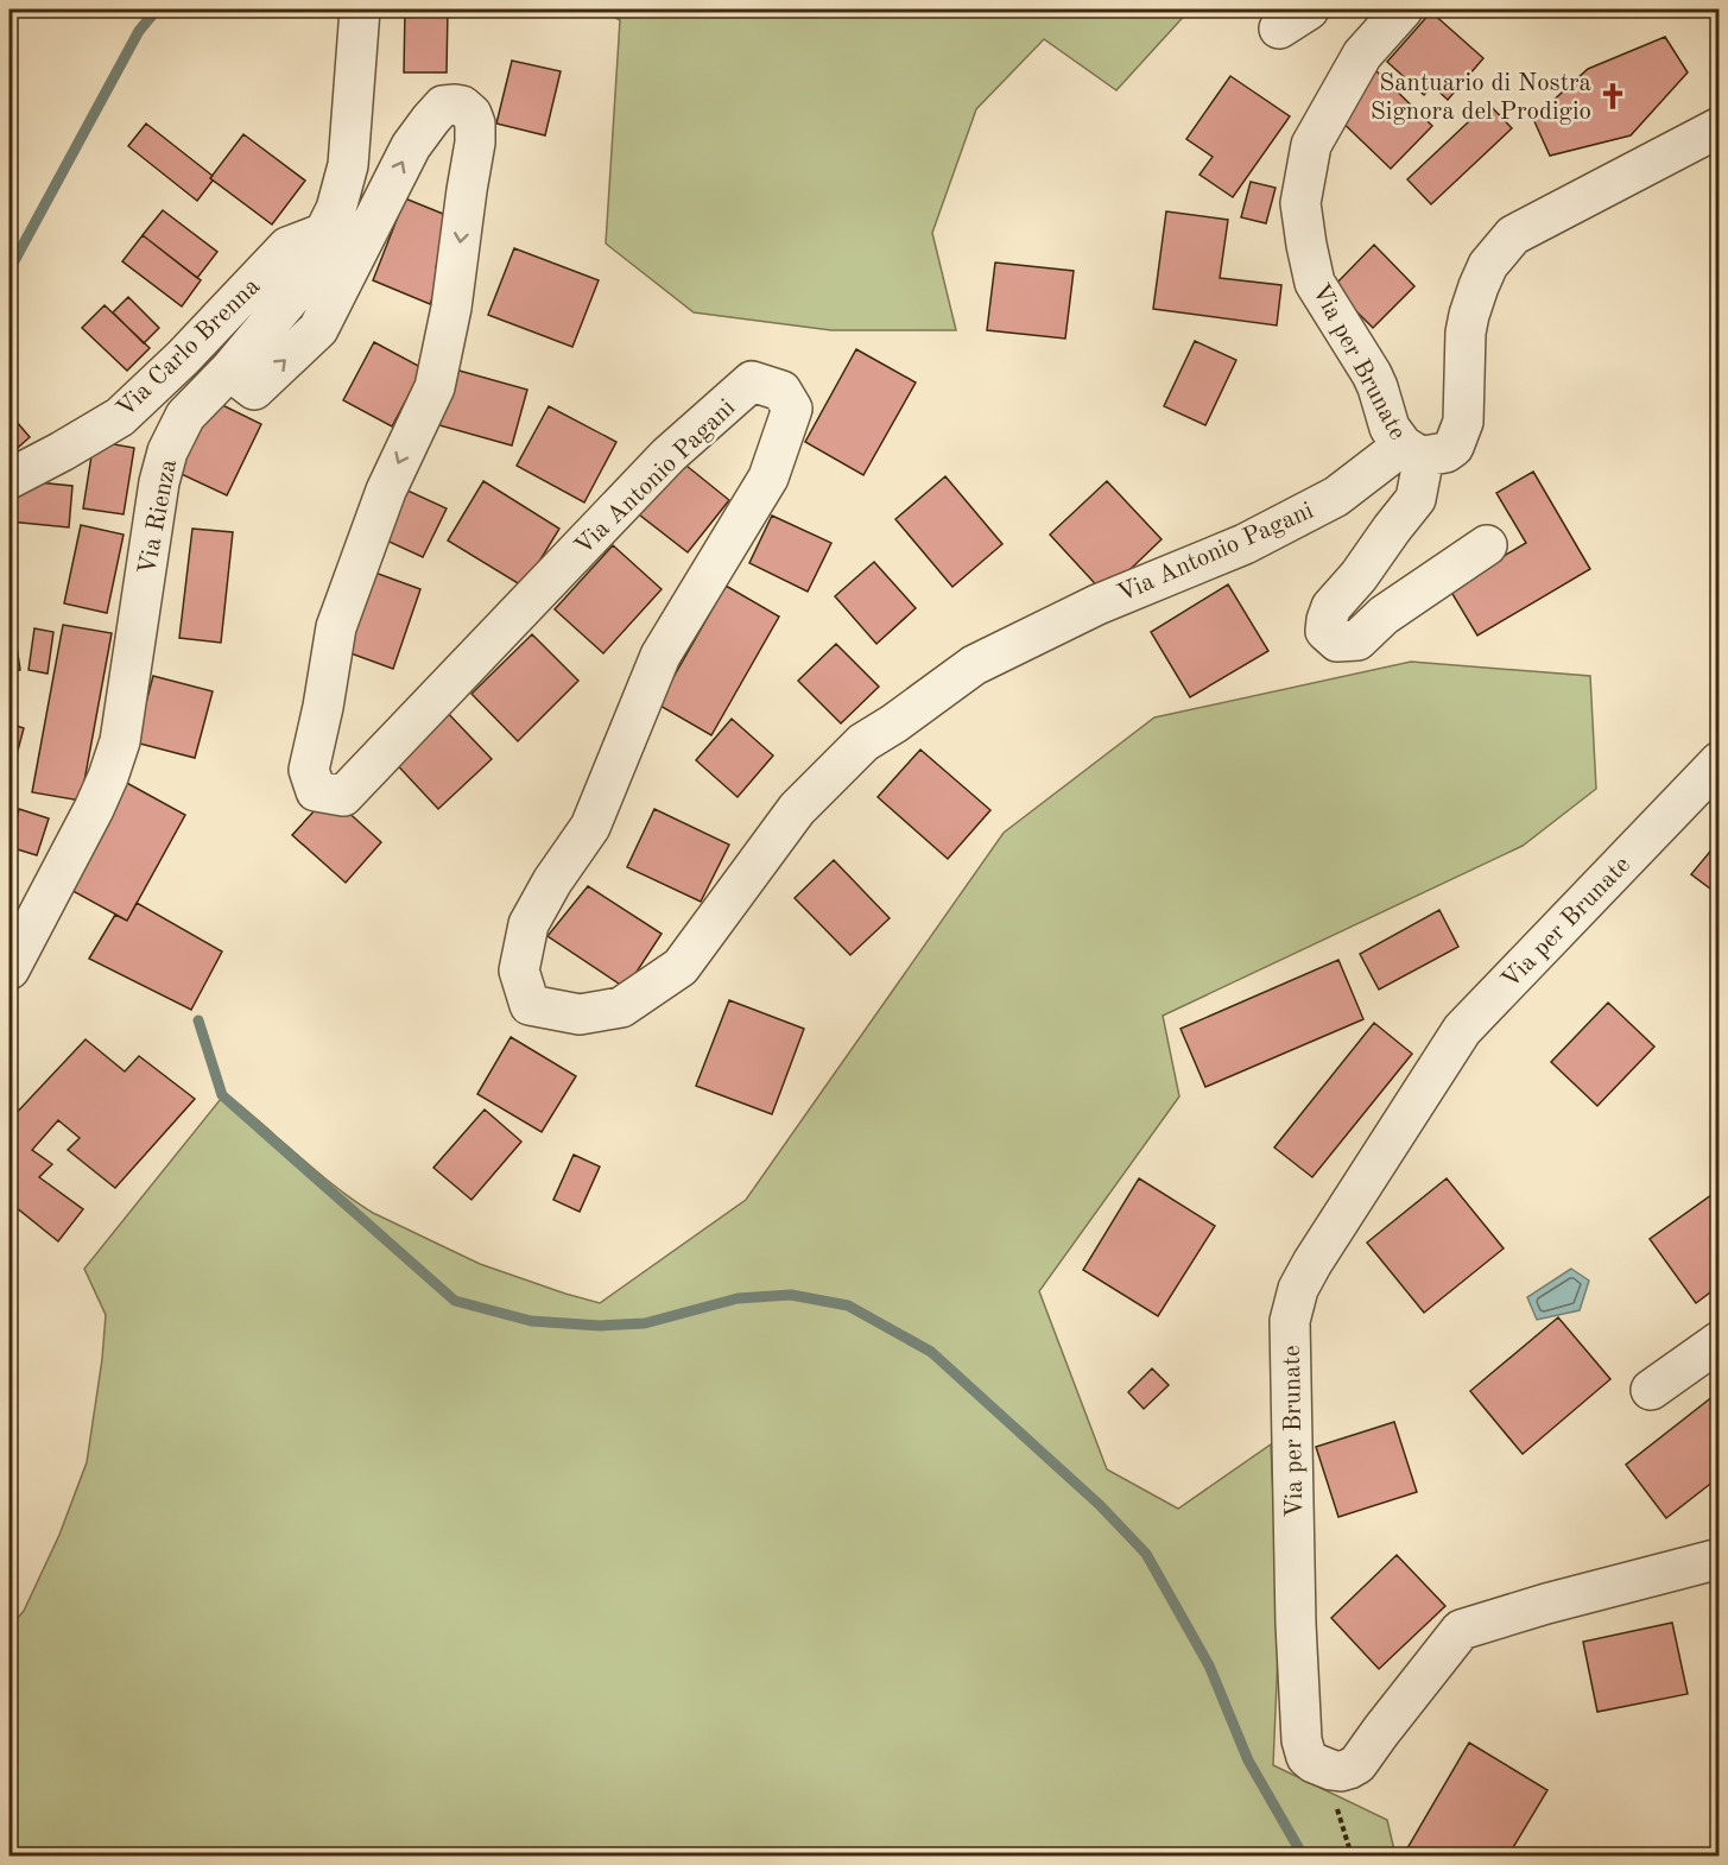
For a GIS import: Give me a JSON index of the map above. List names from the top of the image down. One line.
{"streets":{"street":["Via Carlo Brenna","Via per Brunate","Via Antonio Pagani","Via Rienza"]},"crossings":[["Via Carlo Brenna","Via Rienza"],["Via per Brunate","Via Antonio Pagani"],["Via Antonio Pagani","Via Rienza"]],"places":{"church":["Santuario di Nostra Signora del Prodigio"]}}
